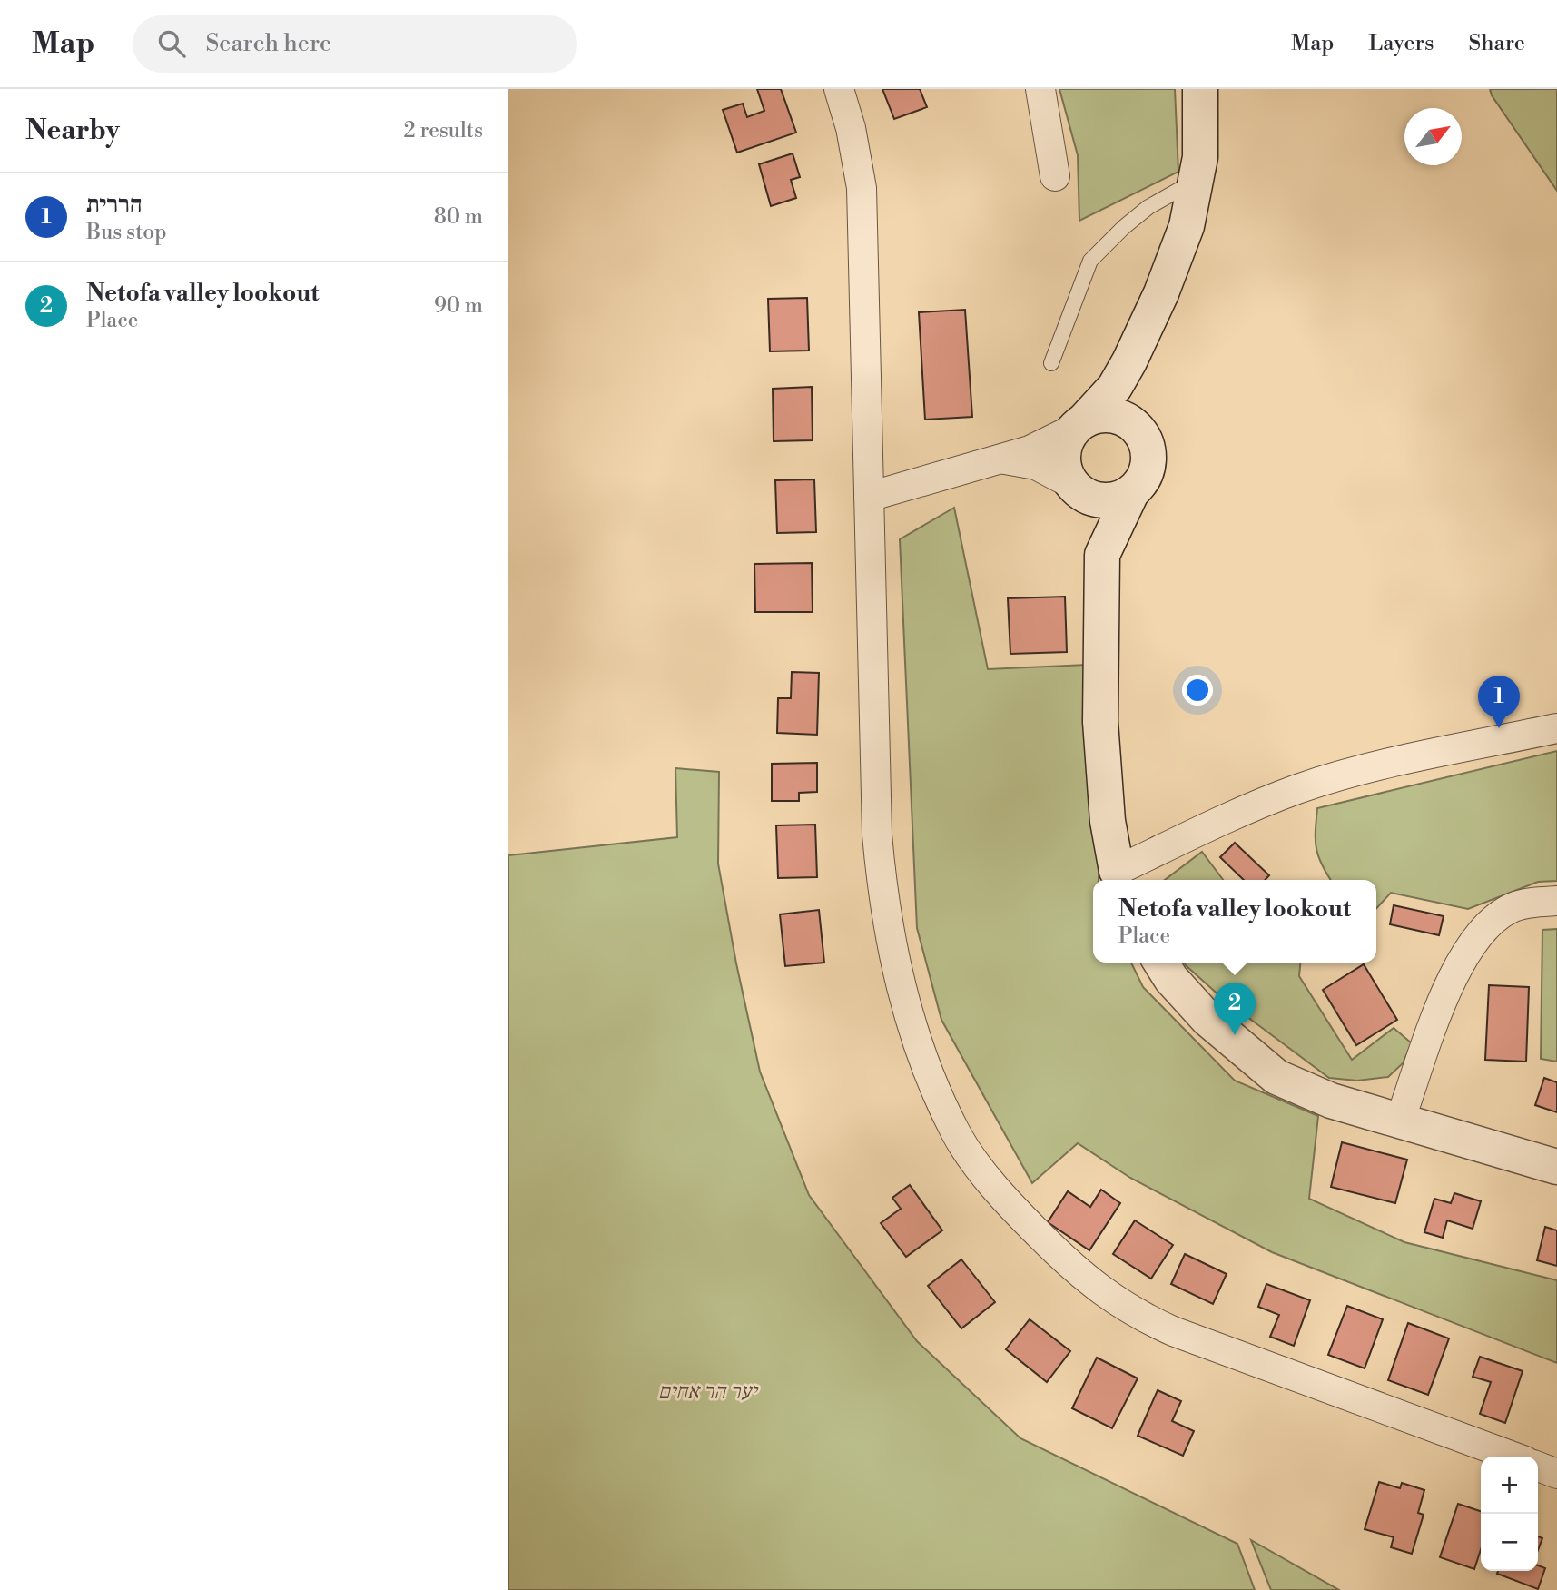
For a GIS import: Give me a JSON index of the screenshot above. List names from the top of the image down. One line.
{"parks":["יער הר אחים"],"north":"top right","page":{"header":"Map","search":"Search here","nav":["Map","Layers","Share"],"heading":["Nearby","2 results"],"list":[{"mark":"1","name":"הררית","note":"Bus stop","value":"80 m"},{"mark":"2","name":"Netofa valley lookout","note":"Place","value":"90 m"}],"pins":["1","2"],"popup":["Netofa valley lookout","Place"],"map_buttons":["+","−"]}}
